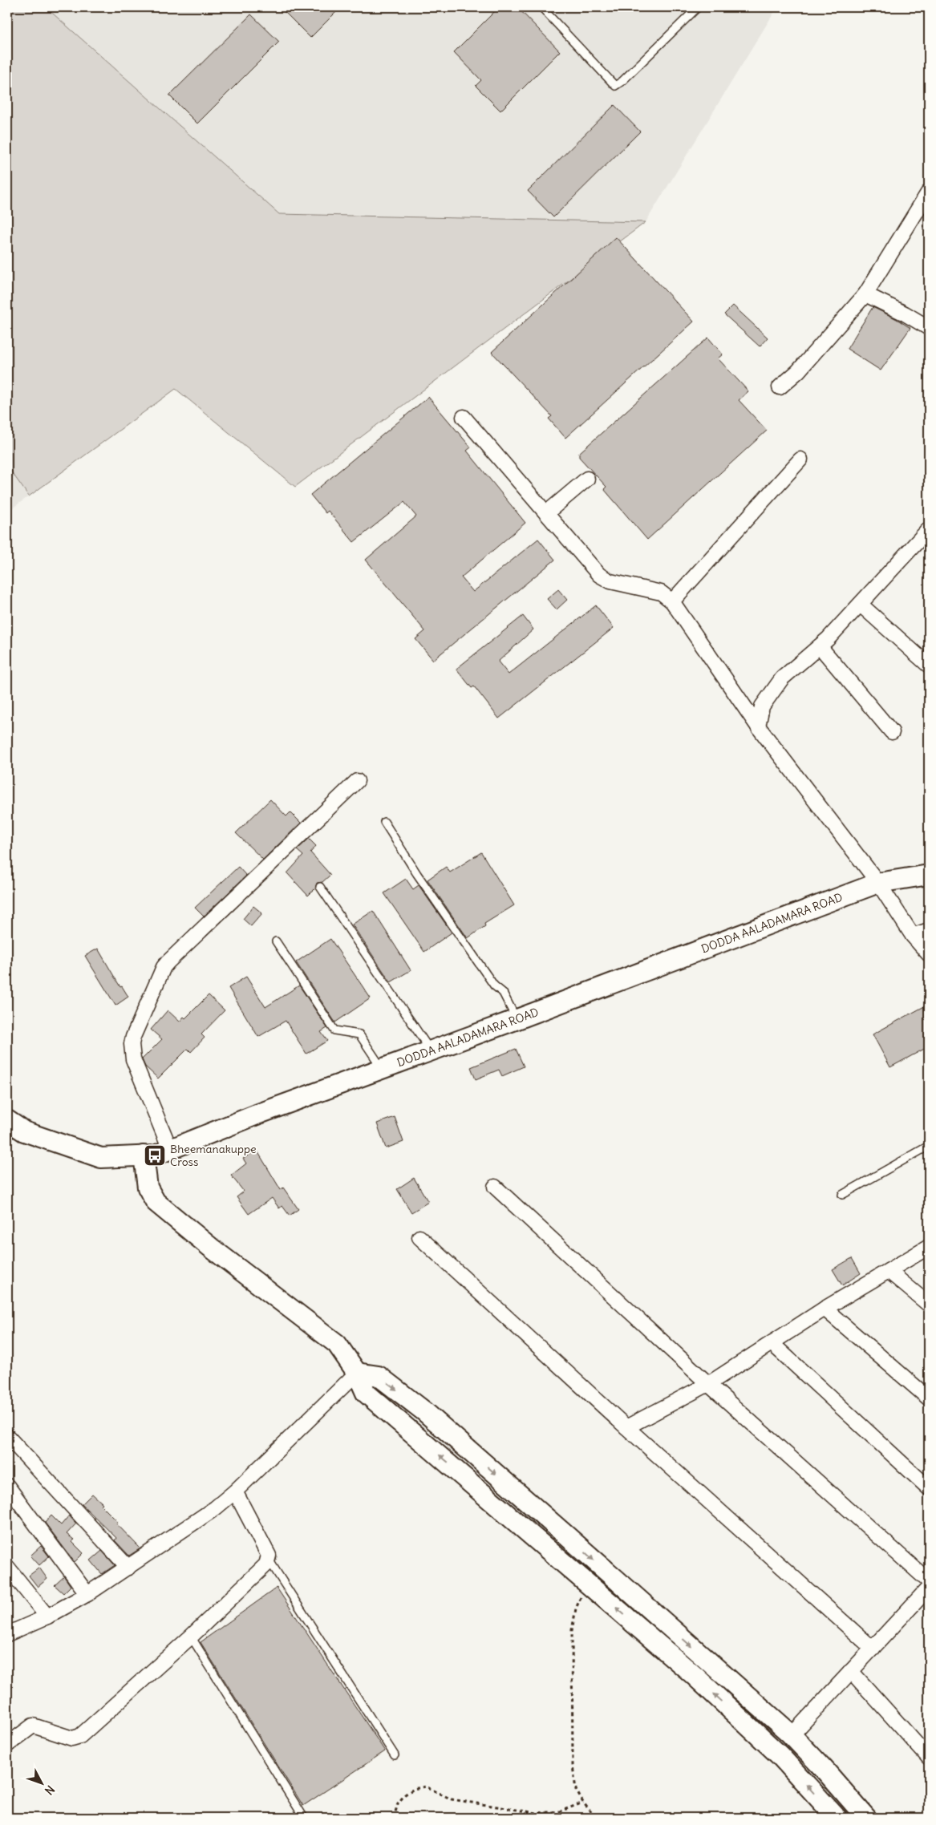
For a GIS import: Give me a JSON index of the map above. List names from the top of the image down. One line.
{"streets":{"street":["DODDA AALADAMARA ROAD"]},"places":{"bus stop":["Bheemanakuppe Cross"]},"north":"bottom right"}
